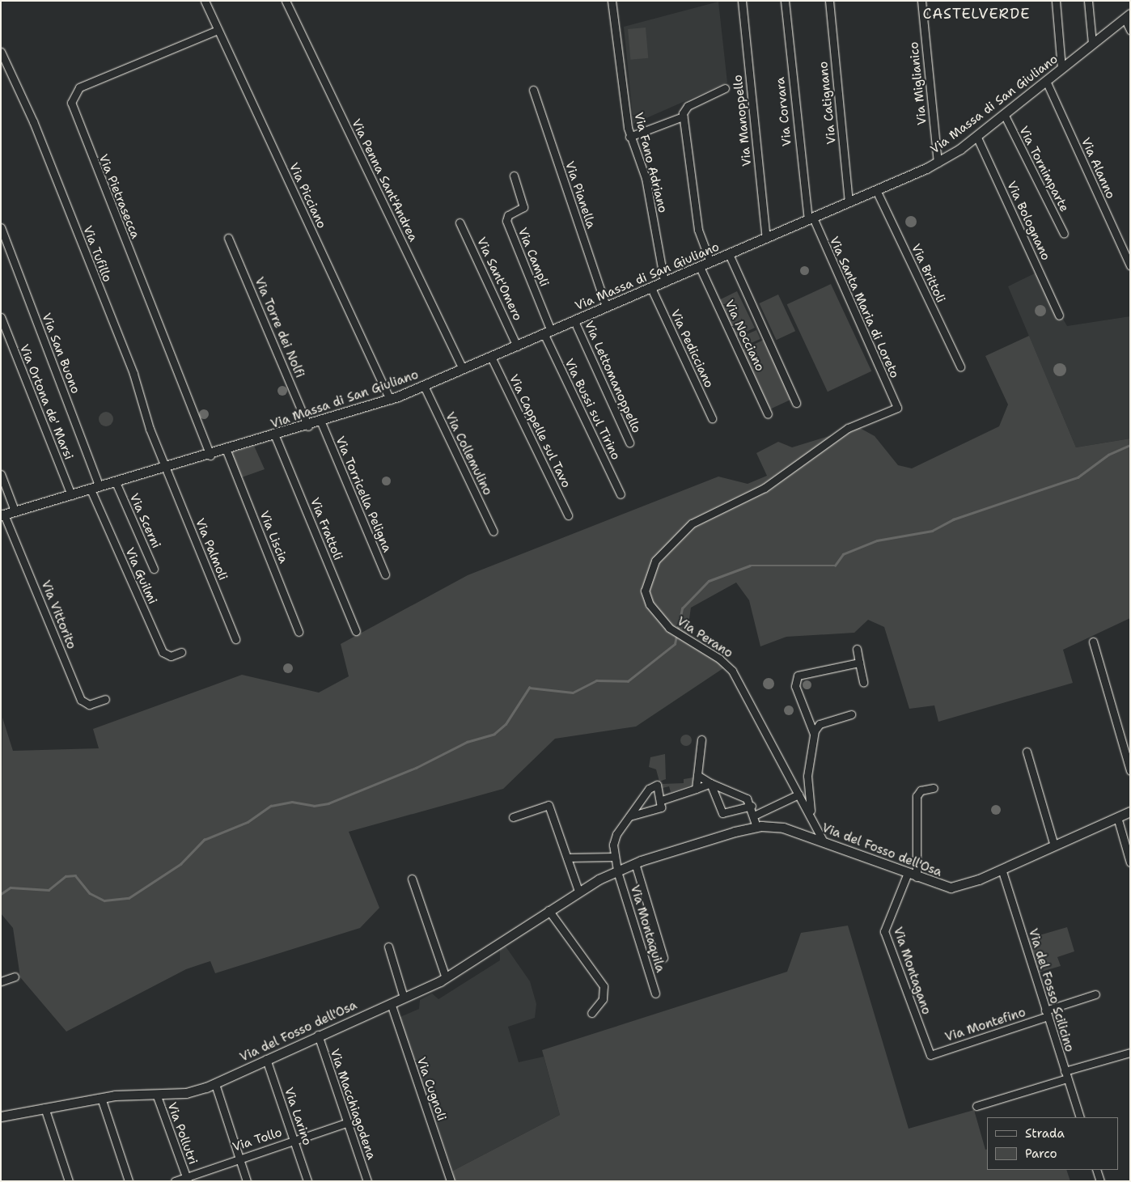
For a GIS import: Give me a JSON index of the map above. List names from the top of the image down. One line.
{"streets":{"street":["Via Miglianico","Via Catignano","Via Massa di San Giuliano","Via Corvara","Via Manoppello","Via Fano Adriano","Via Alanno","Via Tornimparte","Via Penna Sant'Andrea","Via Pianella","Via Picciano","Via Pietrasecca","Via Bolognano","Via Tufillo","Via Campli","Via Brittoli","Via Sant'Omero","Via Santa Maria di Loreto","Via Torre dei Nolfi","Via Nocciano","Via Pedicciano","Via San Buono","Via Lettomanoppello","Via Ortona de' Marsi","Via Bussi sul Tirino","Via Cappelle sul Tavo","Via Collemulino","Via Torricella Peligna","Via Scerni","Via Frattoli","Via Liscia","Via Palmoli","Via Guilmi","Via Vittorito","Via Perano","Via del Fosso dell'Osa","Via Montaquila","Via Montagano","Via del Fosso Scilicino","Via Montefino","Via Cugnoli","Via Macchiagodena","Via Larino","Via Pollutri","Via Tollo"]},"crossings":[["Via Miglianico","Via Massa di San Giuliano"],["Via Catignano","Via Massa di San Giuliano"],["Via Massa di San Giuliano","Via Corvara"],["Via Massa di San Giuliano","Via Manoppello"],["Via Massa di San Giuliano","Via Fano Adriano"],["Via Massa di San Giuliano","Via Alanno"],["Via Massa di San Giuliano","Via Tornimparte"],["Via Massa di San Giuliano","Via Penna Sant'Andrea"],["Via Massa di San Giuliano","Via Pianella"],["Via Massa di San Giuliano","Via Picciano"],["Via Massa di San Giuliano","Via Pietrasecca"],["Via Massa di San Giuliano","Via Bolognano"],["Via Massa di San Giuliano","Via Tufillo"],["Via Massa di San Giuliano","Via Campli"],["Via Massa di San Giuliano","Via Brittoli"],["Via Massa di San Giuliano","Via Sant'Omero"],["Via Massa di San Giuliano","Via Santa Maria di Loreto"],["Via Massa di San Giuliano","Via Torre dei Nolfi"],["Via Massa di San Giuliano","Via Nocciano"],["Via Massa di San Giuliano","Via Pedicciano"],["Via Massa di San Giuliano","Via San Buono"],["Via Massa di San Giuliano","Via Lettomanoppello"],["Via Massa di San Giuliano","Via Ortona de' Marsi"],["Via Massa di San Giuliano","Via Bussi sul Tirino"],["Via Massa di San Giuliano","Via Cappelle sul Tavo"],["Via Massa di San Giuliano","Via Collemulino"],["Via Massa di San Giuliano","Via Torricella Peligna"],["Via Massa di San Giuliano","Via Scerni"],["Via Massa di San Giuliano","Via Frattoli"],["Via Massa di San Giuliano","Via Liscia"],["Via Massa di San Giuliano","Via Palmoli"],["Via Massa di San Giuliano","Via Guilmi"],["Via Massa di San Giuliano","Via Vittorito"],["Via Corvara","Via Santa Maria di Loreto"],["Via Picciano","Via Pietrasecca"],["Via Tufillo","Via Palmoli"],["Via Campli","Via Bussi sul Tirino"],["Via Santa Maria di Loreto","Via Perano"],["Via San Buono","Via Guilmi"],["Via Perano","Via del Fosso dell'Osa"],["Via del Fosso dell'Osa","Via Montaquila"],["Via del Fosso dell'Osa","Via Montagano"],["Via del Fosso dell'Osa","Via del Fosso Scilicino"],["Via del Fosso dell'Osa","Via Cugnoli"],["Via del Fosso dell'Osa","Via Macchiagodena"],["Via del Fosso dell'Osa","Via Larino"],["Via del Fosso dell'Osa","Via Pollutri"],["Via Montagano","Via Montefino"],["Via del Fosso Scilicino","Via Montefino"],["Via Macchiagodena","Via Tollo"],["Via Larino","Via Tollo"],["Via Pollutri","Via Tollo"]],"districts":["CASTELVERDE"],"legend":["Strada","Parco"]}
